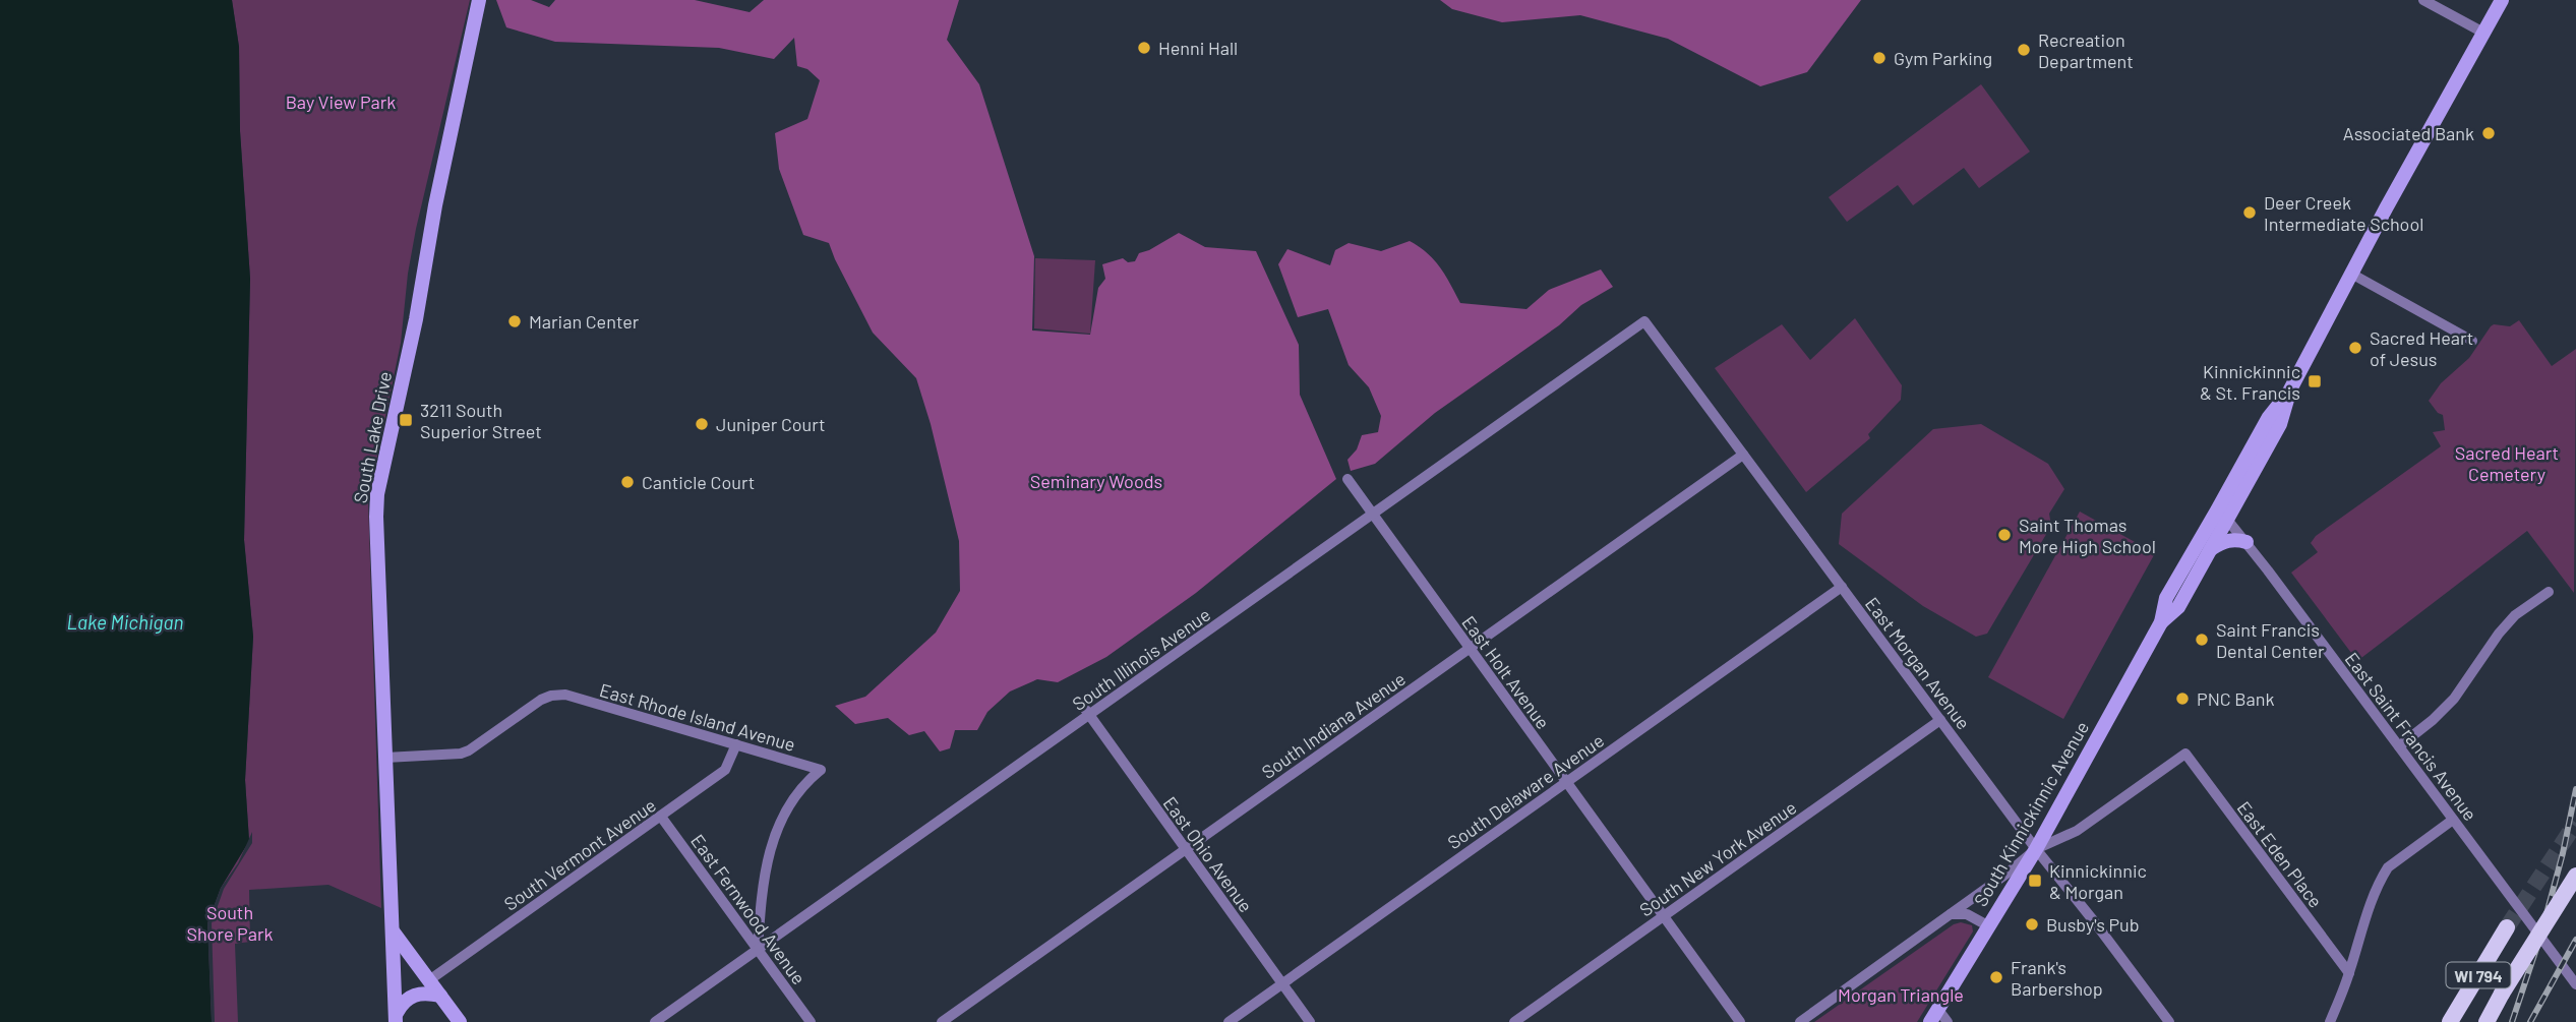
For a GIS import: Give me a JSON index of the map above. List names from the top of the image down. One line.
{"streets":{"main road":["South Lake Drive","South Kinnickinnic Avenue","WI 794"],"street":["South Illinois Avenue","East Morgan Avenue","East Holt Avenue","East Rhode Island Avenue","South Indiana Avenue","East Saint Francis Avenue","South Delaware Avenue","South Vermont Avenue","East Ohio Avenue","East Eden Place","South New York Avenue","East Fernwood Avenue"]},"crossings":[["South Lake Drive","East Rhode Island Avenue"],["South Illinois Avenue","East Morgan Avenue"],["South Illinois Avenue","East Holt Avenue"],["South Illinois Avenue","East Rhode Island Avenue"],["South Illinois Avenue","East Ohio Avenue"],["South Illinois Avenue","East Fernwood Avenue"],["East Morgan Avenue","South Indiana Avenue"],["East Morgan Avenue","South Delaware Avenue"],["East Morgan Avenue","South Kinnickinnic Avenue"],["East Morgan Avenue","East Eden Place"],["East Morgan Avenue","South New York Avenue"],["East Holt Avenue","South Indiana Avenue"],["East Holt Avenue","South Delaware Avenue"],["East Holt Avenue","South New York Avenue"],["East Rhode Island Avenue","South Vermont Avenue"],["East Rhode Island Avenue","East Fernwood Avenue"],["South Indiana Avenue","East Ohio Avenue"],["East Saint Francis Avenue","South Kinnickinnic Avenue"],["South Delaware Avenue","East Ohio Avenue"],["South Kinnickinnic Avenue","East Eden Place"],["South Vermont Avenue","East Fernwood Avenue"]],"water":["Lake Michigan"],"parks":["Bay View Park","Sacred Heart Cemetery","Seminary Woods","South Shore Park","Morgan Triangle"],"places":{"other":["Henni Hall","Recreation Department","Gym Parking","Associated Bank","Deer Creek Intermediate School","Marian Center","Sacred Heart of Jesus","Juniper Court","Canticle Court","Saint Thomas More High School","Saint Francis Dental Center","PNC Bank","Busby's Pub","Frank's Barbershop"],"transit":["Kinnickinnic & St. Francis","3211 South Superior Street","Kinnickinnic & Morgan"]}}
